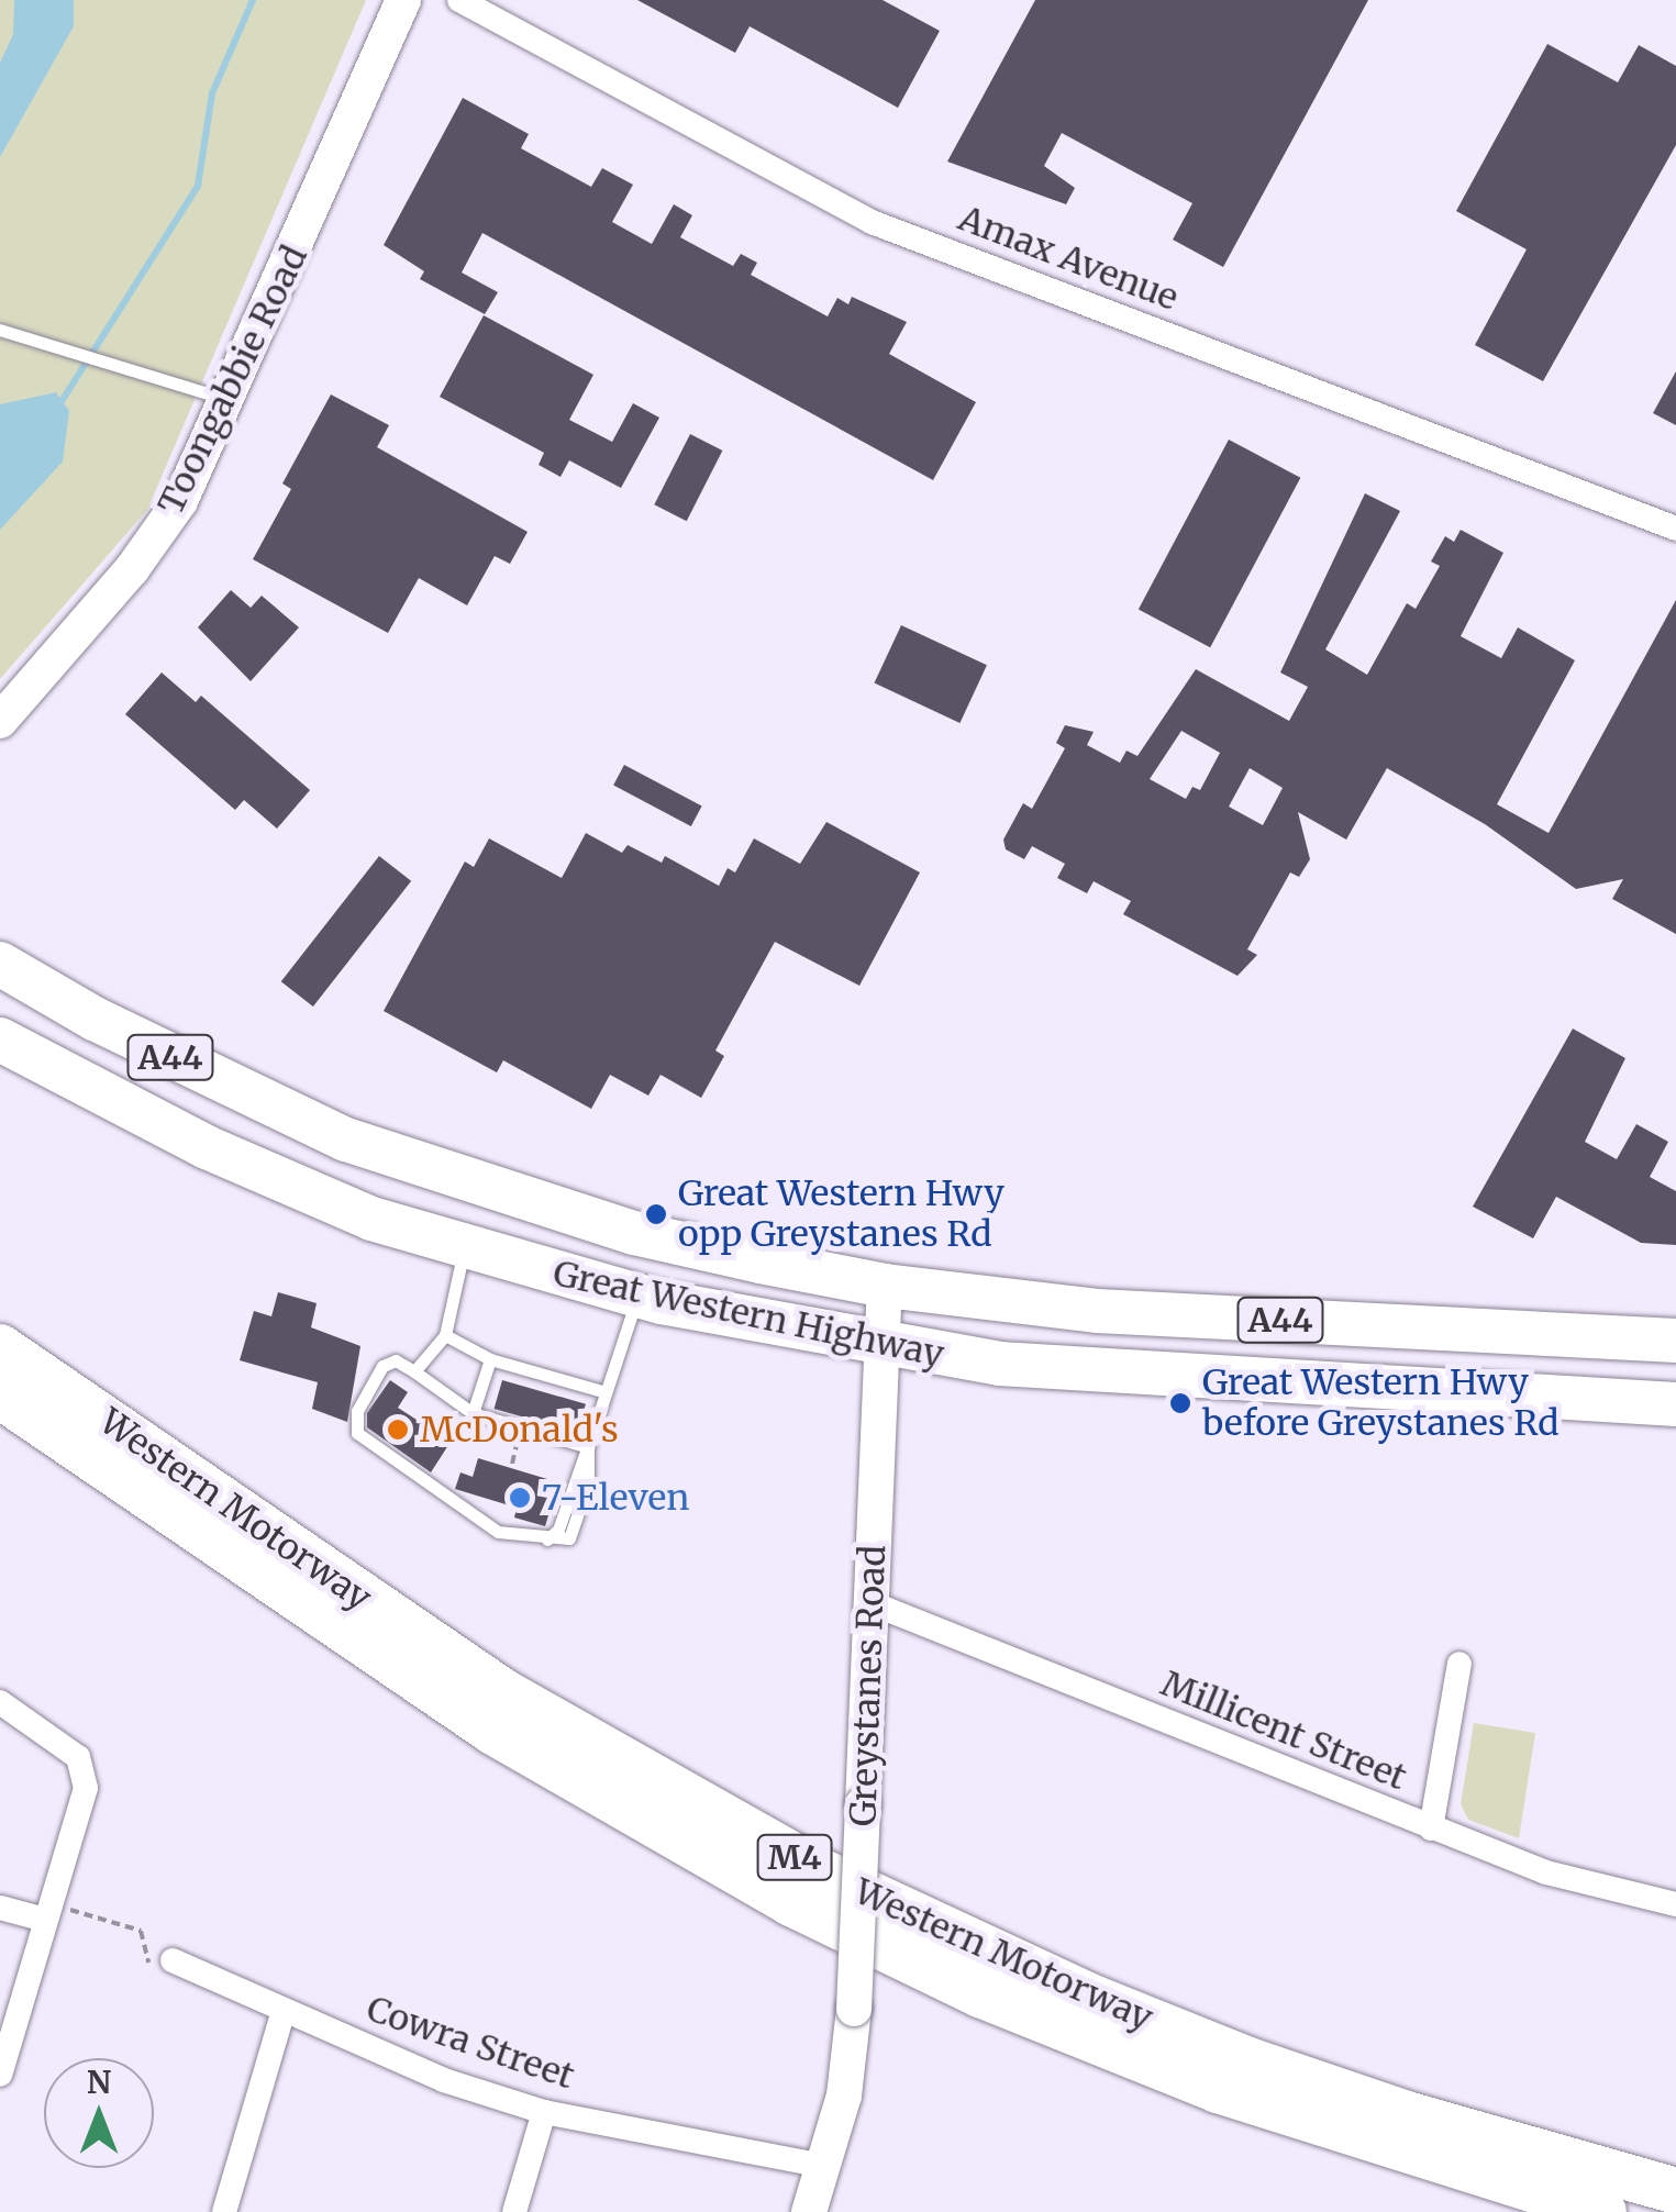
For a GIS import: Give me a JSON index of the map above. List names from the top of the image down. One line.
{"streets":{"highway":["A44","Great Western Highway","Western Motorway","M4"],"main road":["Toongabbie Road","Greystanes Road"],"street":["Amax Avenue","Millicent Street","Cowra Street"]},"crossings":[["Great Western Highway","Greystanes Road"],["Greystanes Road","Millicent Street"],["Greystanes Road","Cowra Street"]],"places":["Great Western Hwy opp Greystanes Rd","Great Western Hwy before Greystanes Rd","McDonald's","7-Eleven"],"north":"top"}
